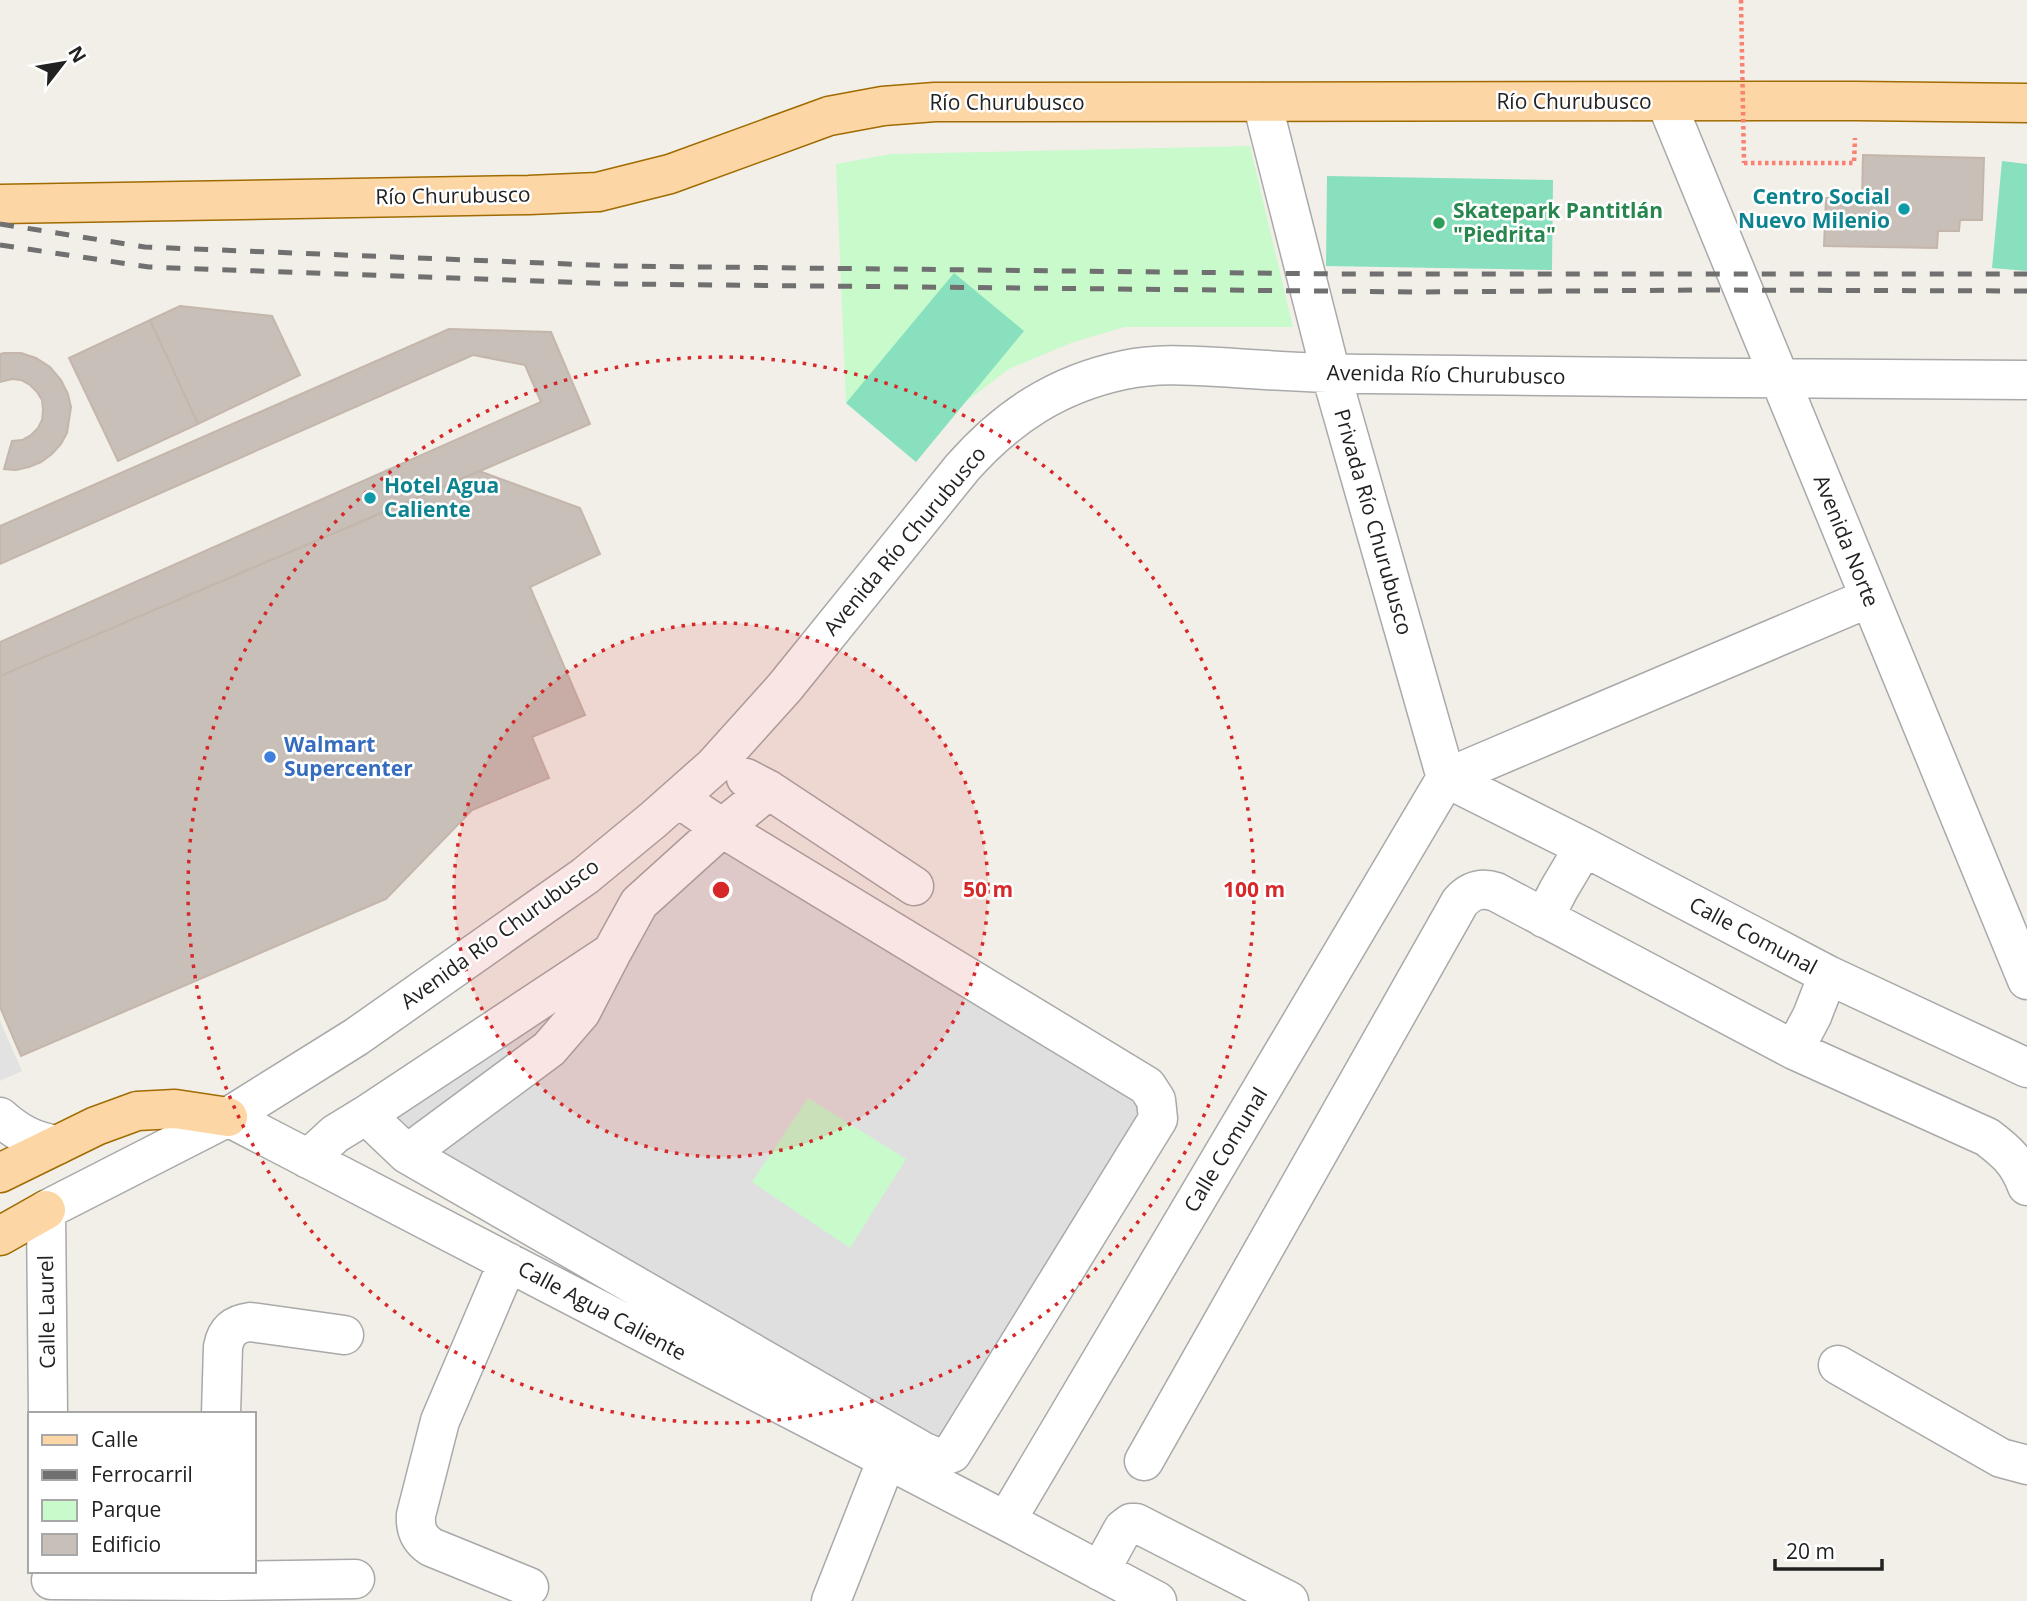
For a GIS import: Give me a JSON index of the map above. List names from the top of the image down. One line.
{"streets":{"main road":["Río Churubusco"],"street":["Avenida Río Churubusco","Privada Río Churubusco","Avenida Norte","Calle Comunal","Calle Agua Caliente","Calle Laurel"]},"crossings":[["Río Churubusco","Privada Río Churubusco"],["Río Churubusco","Avenida Norte"],["Avenida Río Churubusco","Privada Río Churubusco"],["Avenida Río Churubusco","Avenida Norte"],["Avenida Río Churubusco","Calle Agua Caliente"],["Privada Río Churubusco","Calle Comunal"],["Calle Comunal","Calle Agua Caliente"]],"places":["Centro Social Nuevo Milenio","Skatepark Pantitlán \"Piedrita\"","Hotel Agua Caliente","Walmart Supercenter"],"legend":["Calle","Ferrocarril","Parque","Edificio"],"scale_bar":"20 m","north":"top right","rings":["50 m","100 m"]}
